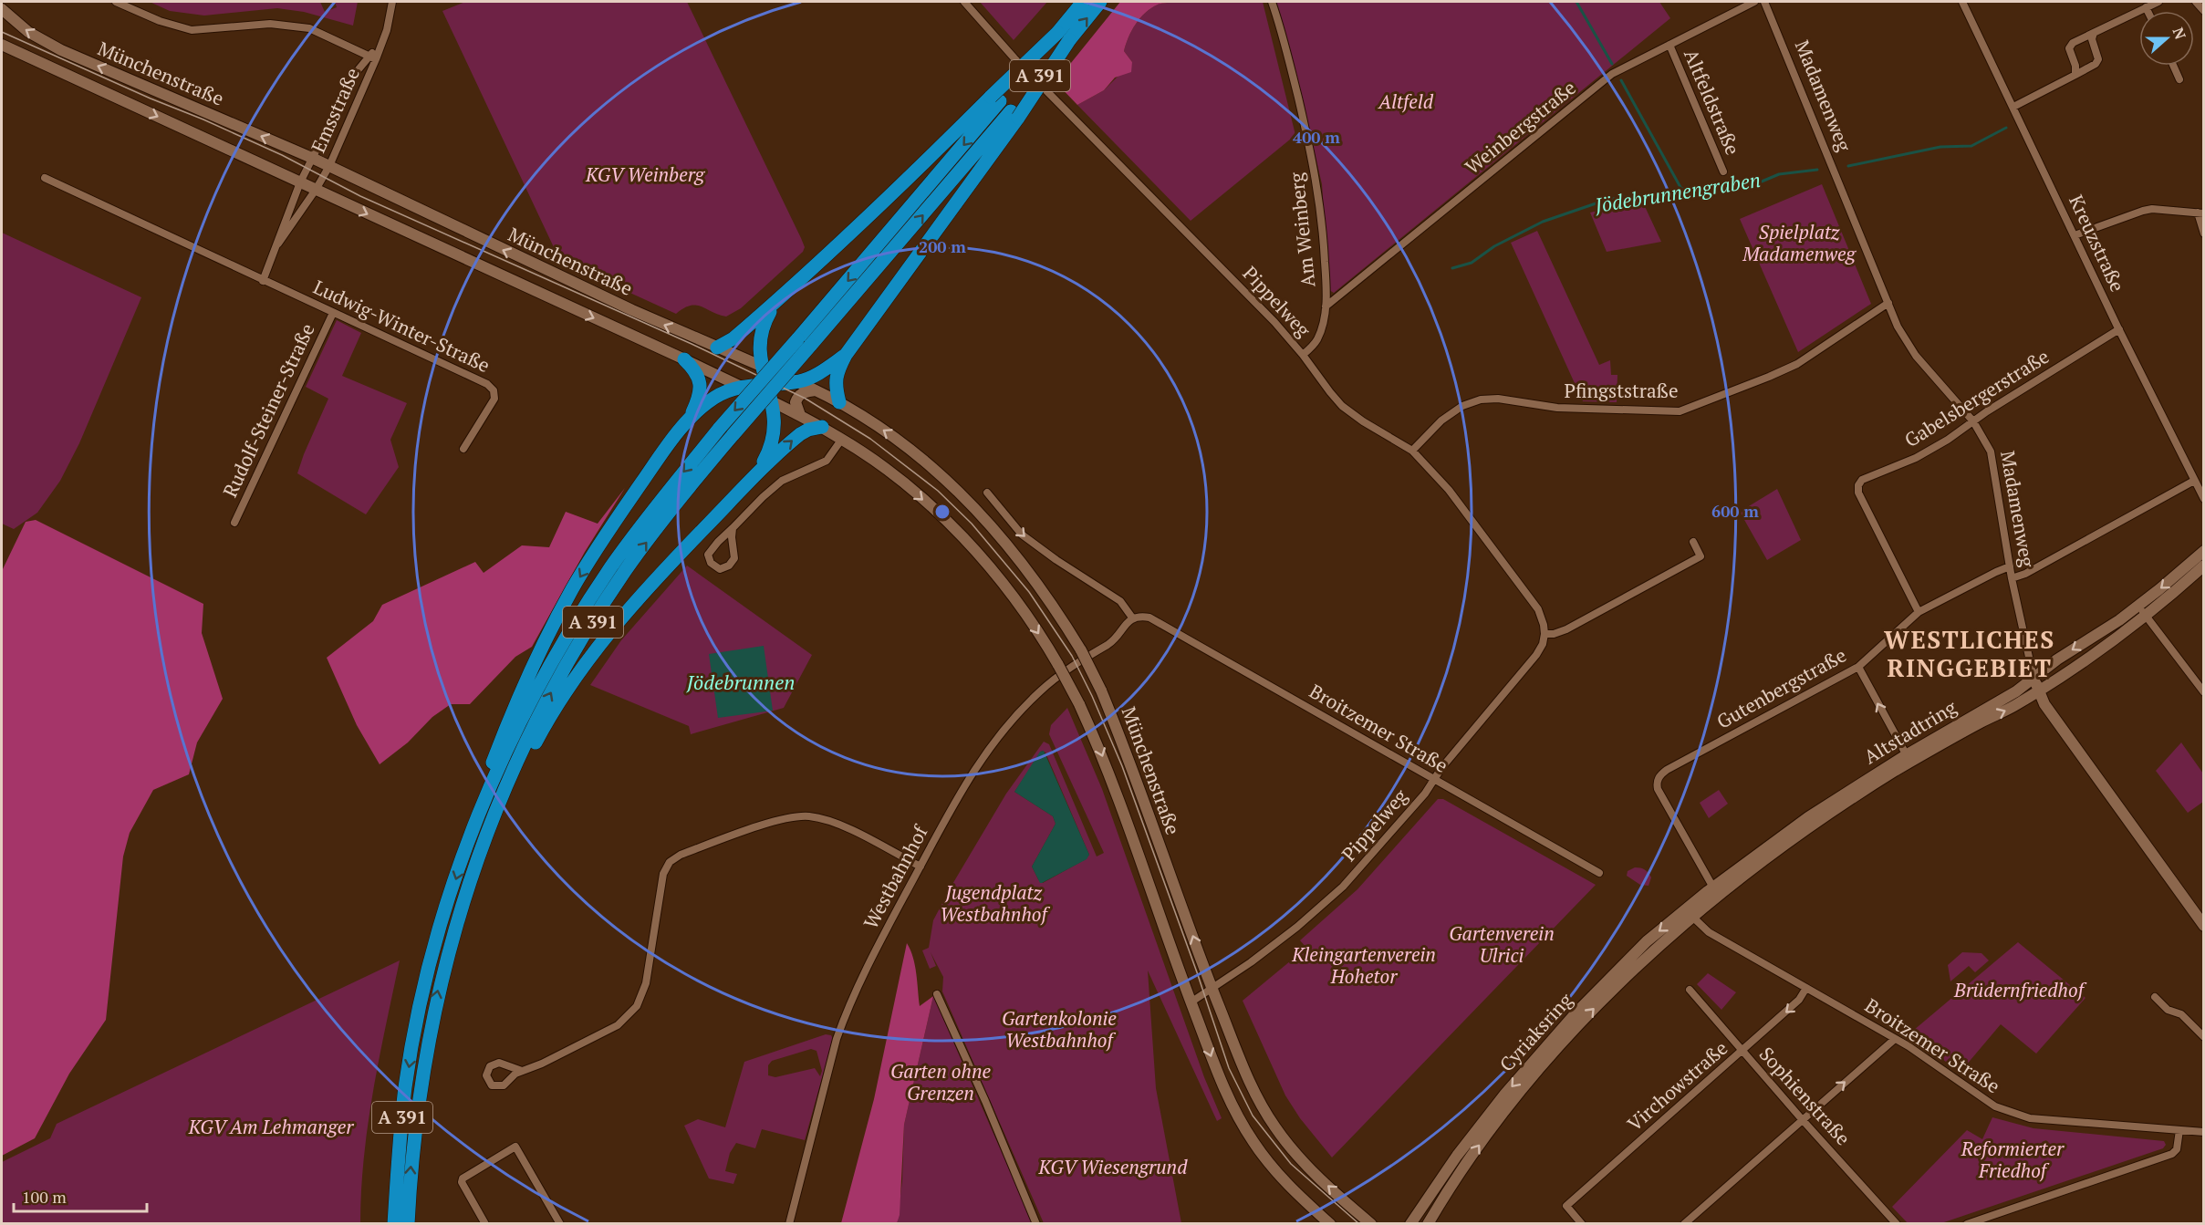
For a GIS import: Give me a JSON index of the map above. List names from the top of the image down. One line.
{"streets":{"highway":["A 391"],"main road":["Münchenstraße","Madamenweg","Altstadtring","Cyriaksring"],"street":["Altfeldstraße","Emsstraße","Weinbergstraße","Am Weinberg","Kreuzstraße","Pippelweg","Ludwig-Winter-Straße","Pfingststraße","Gabelsbergerstraße","Rudolf-Steiner-Straße","Gutenbergstraße","Broitzemer Straße","Westbahnhof","Virchowstraße","Sophienstraße"]},"crossings":[["Münchenstraße","Emsstraße"],["Münchenstraße","Pippelweg"],["Madamenweg","Pfingststraße"],["Madamenweg","Gabelsbergerstraße"],["Madamenweg","Gutenbergstraße"],["Madamenweg","Altstadtring"],["Altfeldstraße","Weinbergstraße"],["Weinbergstraße","Am Weinberg"],["Am Weinberg","Pippelweg"],["Kreuzstraße","Gabelsbergerstraße"],["Pippelweg","Pfingststraße"],["Pippelweg","Broitzemer Straße"],["Ludwig-Winter-Straße","Rudolf-Steiner-Straße"],["Gabelsbergerstraße","Gutenbergstraße"],["Gutenbergstraße","Altstadtring"],["Gutenbergstraße","Cyriaksring"],["Broitzemer Straße","Westbahnhof"],["Broitzemer Straße","Cyriaksring"],["Broitzemer Straße","Virchowstraße"],["Altstadtring","Cyriaksring"],["Virchowstraße","Sophienstraße"]],"districts":["WESTLICHES RINGGEBIET"],"water":["Jödebrunnengraben","Jödebrunnen"],"parks":["Altfeld","KGV Weinberg","Spielplatz Madamenweg","Jugendplatz Westbahnhof","Gartenverein Ulrici","Kleingartenverein Hohetor","Brüdernfriedhof","Gartenkolonie Westbahnhof","Garten ohne Grenzen","KGV Am Lehmanger","Reformierter Friedhof","KGV Wiesengrund"],"scale_bar":"100 m","north":"right","rings":["400 m","200 m","600 m"]}
